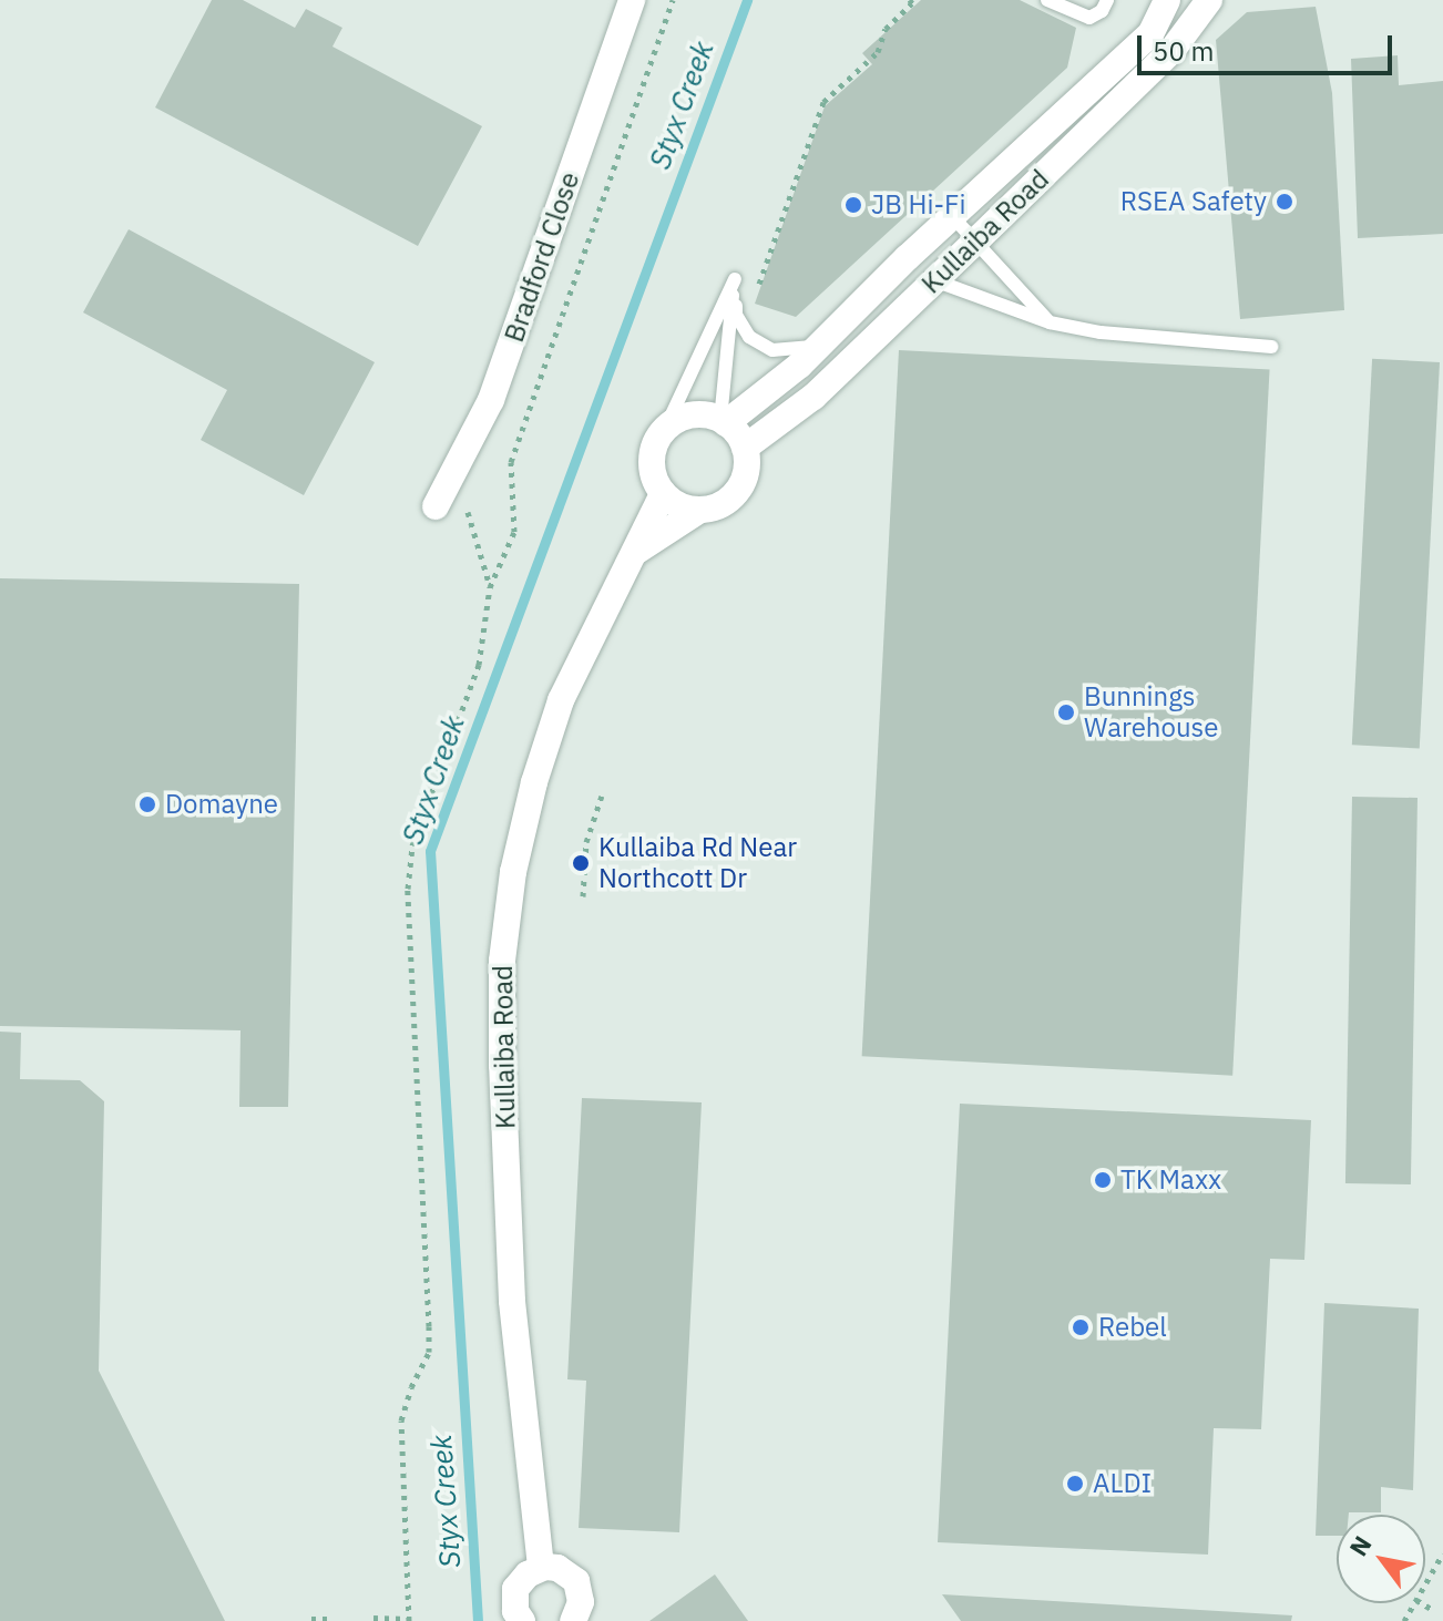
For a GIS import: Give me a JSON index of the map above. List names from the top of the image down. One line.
{"streets":{"street":["Kullaiba Road","Bradford Close"]},"water":["Styx Creek"],"places":["RSEA Safety","JB Hi-Fi","Bunnings Warehouse","Domayne","Kullaiba Rd Near Northcott Dr","TK Maxx","Rebel","ALDI"],"scale_bar":"50 m","north":"top left"}
